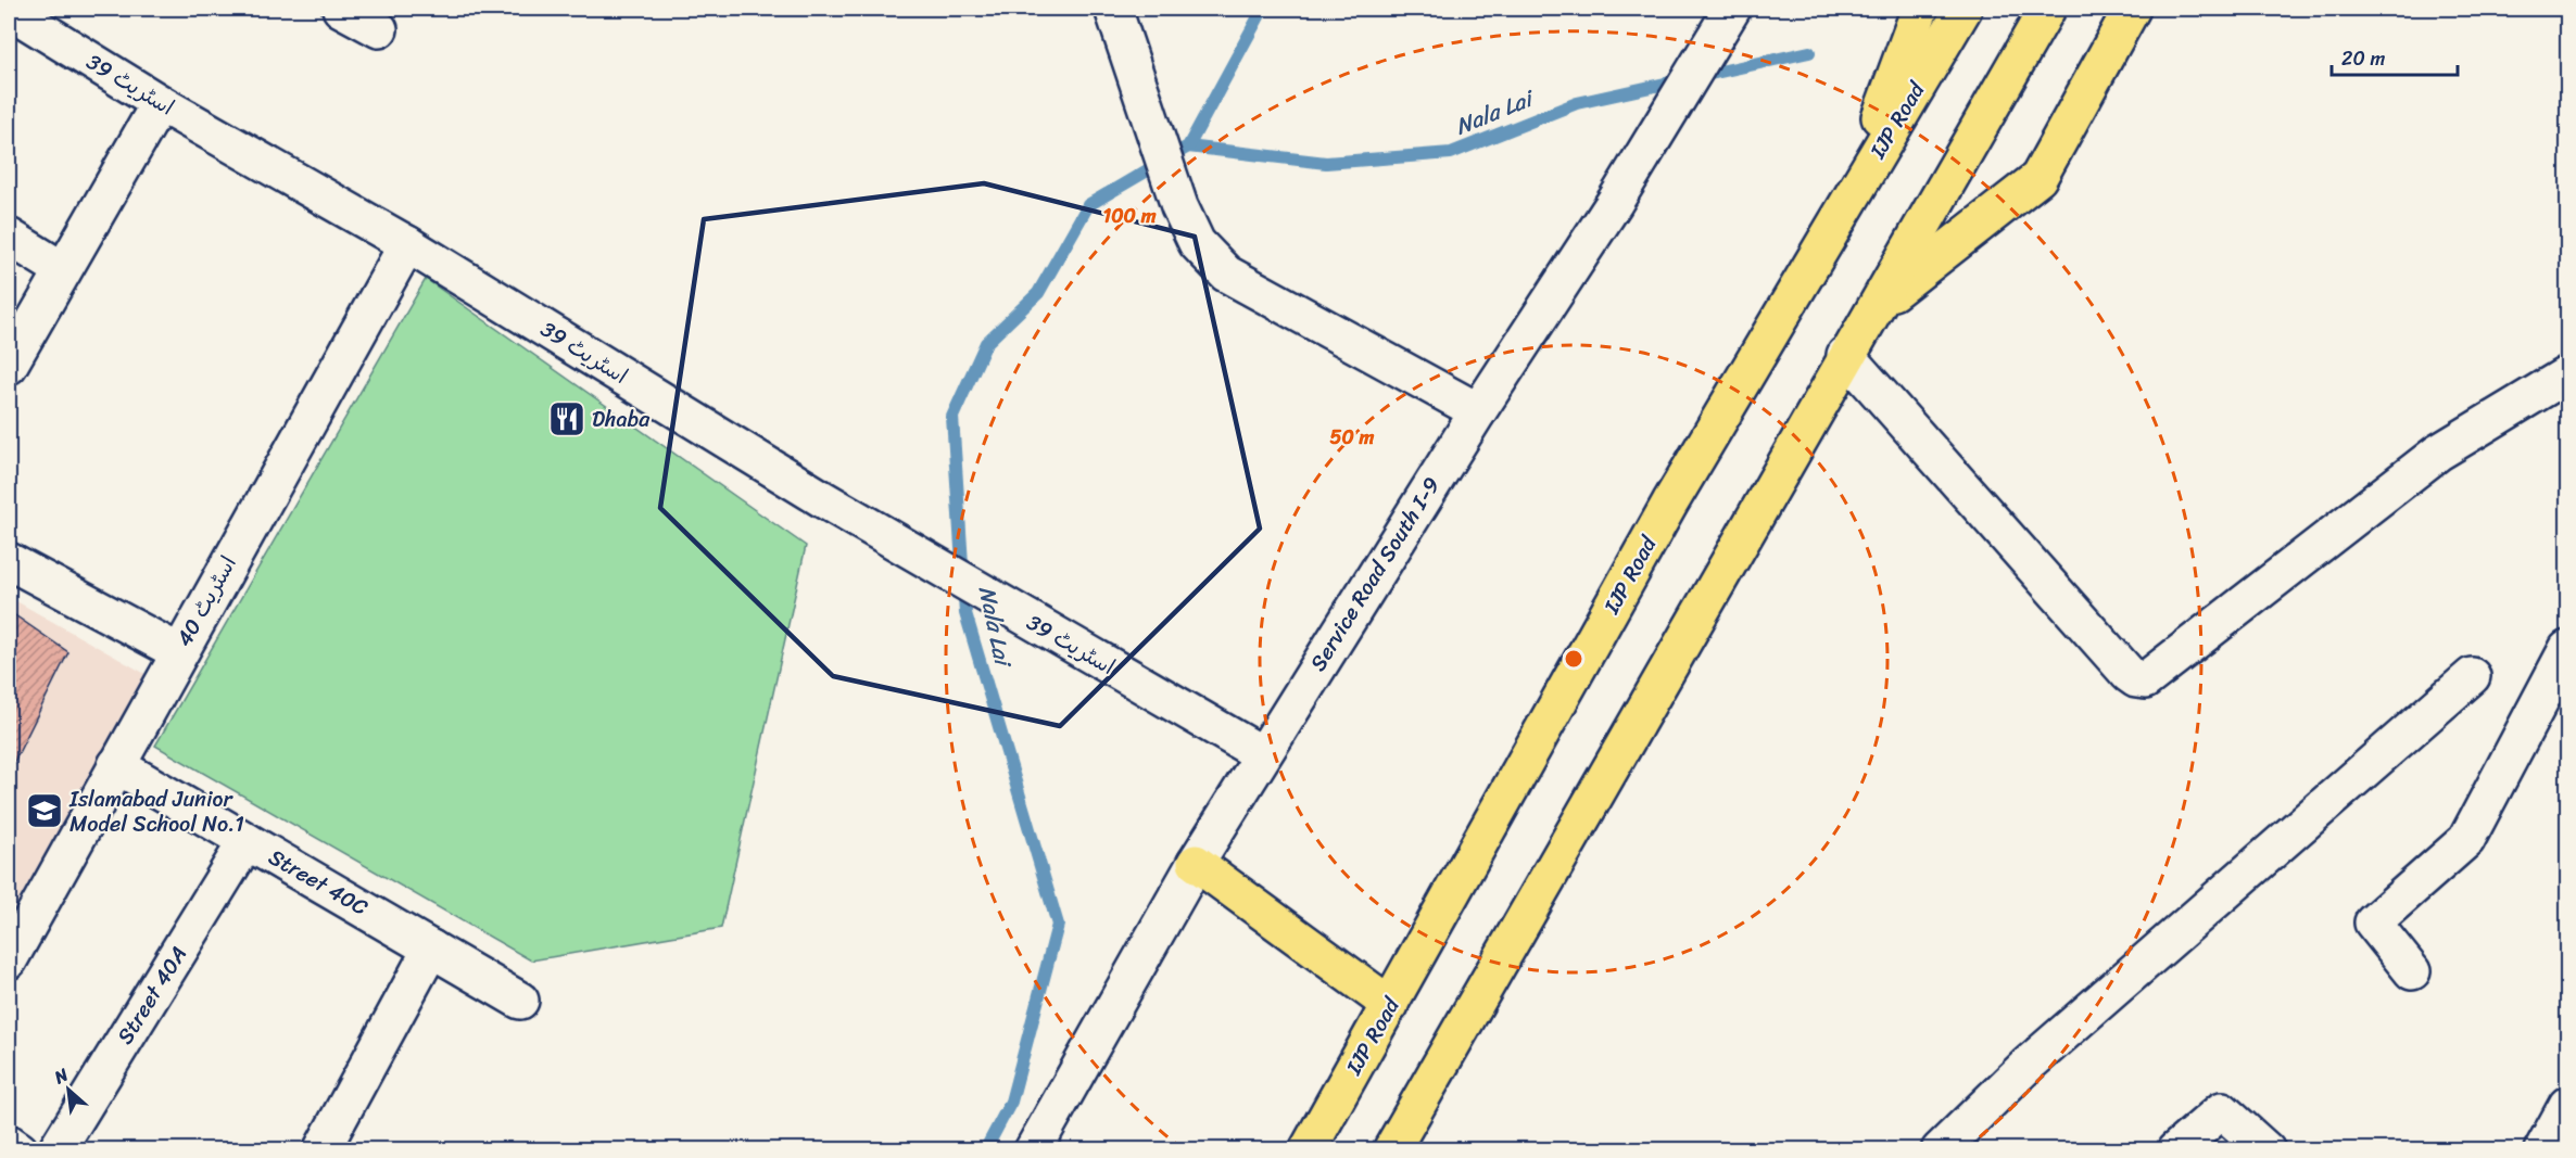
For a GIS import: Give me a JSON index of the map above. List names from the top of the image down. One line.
{"streets":{"highway":["IJP Road"],"street":["اسٹریٹ 39","Service Road South I-9","اسٹریٹ 40","Street 40C","Street 40A"]},"crossings":[["اسٹریٹ 39","Service Road South I-9"],["اسٹریٹ 39","اسٹریٹ 40"],["اسٹریٹ 40","Street 40C"],["Street 40C","Street 40A"]],"water":["Nala Lai"],"places":{"restaurant":["Dhaba"],"school or university":["Islamabad Junior Model School No.1"]},"scale_bar":"20 m","north":"top left","rings":["100 m","50 m"]}
